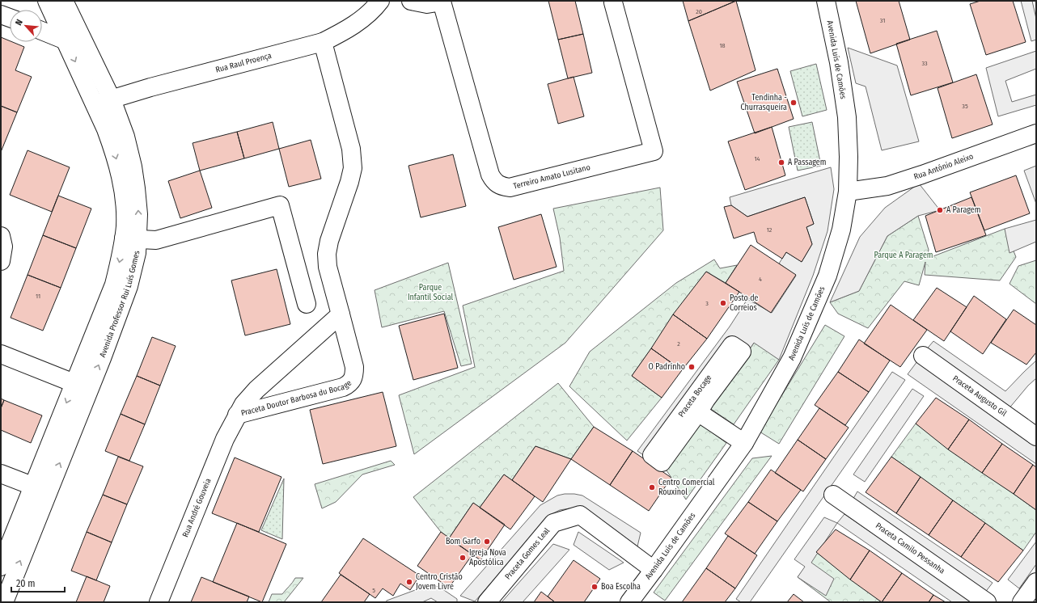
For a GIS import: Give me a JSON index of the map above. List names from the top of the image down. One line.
{"streets":{"street":["Avenida Luís de Camões","Rua Raul Proença","Rua António Aleixo","Terreiro Amato Lusitano","Avenida Professor Rui Luís Gomes","Praceta Bocage","Praceta Augusto Gil","Praceta Doutor Barbosa du Bocage","Rua André Gouveia","Praceta Camilo Pessanha","Praceta Gomes Leal"]},"crossings":[["Avenida Luís de Camões","Rua António Aleixo"],["Avenida Luís de Camões","Praceta Bocage"],["Avenida Luís de Camões","Praceta Gomes Leal"],["Rua Raul Proença","Avenida Professor Rui Luís Gomes"],["Rua Raul Proença","Praceta Doutor Barbosa du Bocage"],["Praceta Doutor Barbosa du Bocage","Rua André Gouveia"]],"parks":["Parque A Paragem","Parque Infantil Social"],"places":["Tendinha - Churrasqueira","A Passagem","A Paragem","Posto de Correios","O Padrinho","Centro Comercial Rouxinol","Bom Garfo","Igreja Nova Apostólica","Centro Cristão Jovem Livre","Boa Escolha"],"house_numbers":["20","31","18","33","35","14","12","4","11","3","2","5"],"scale_bar":"20 m","north":"top left"}
